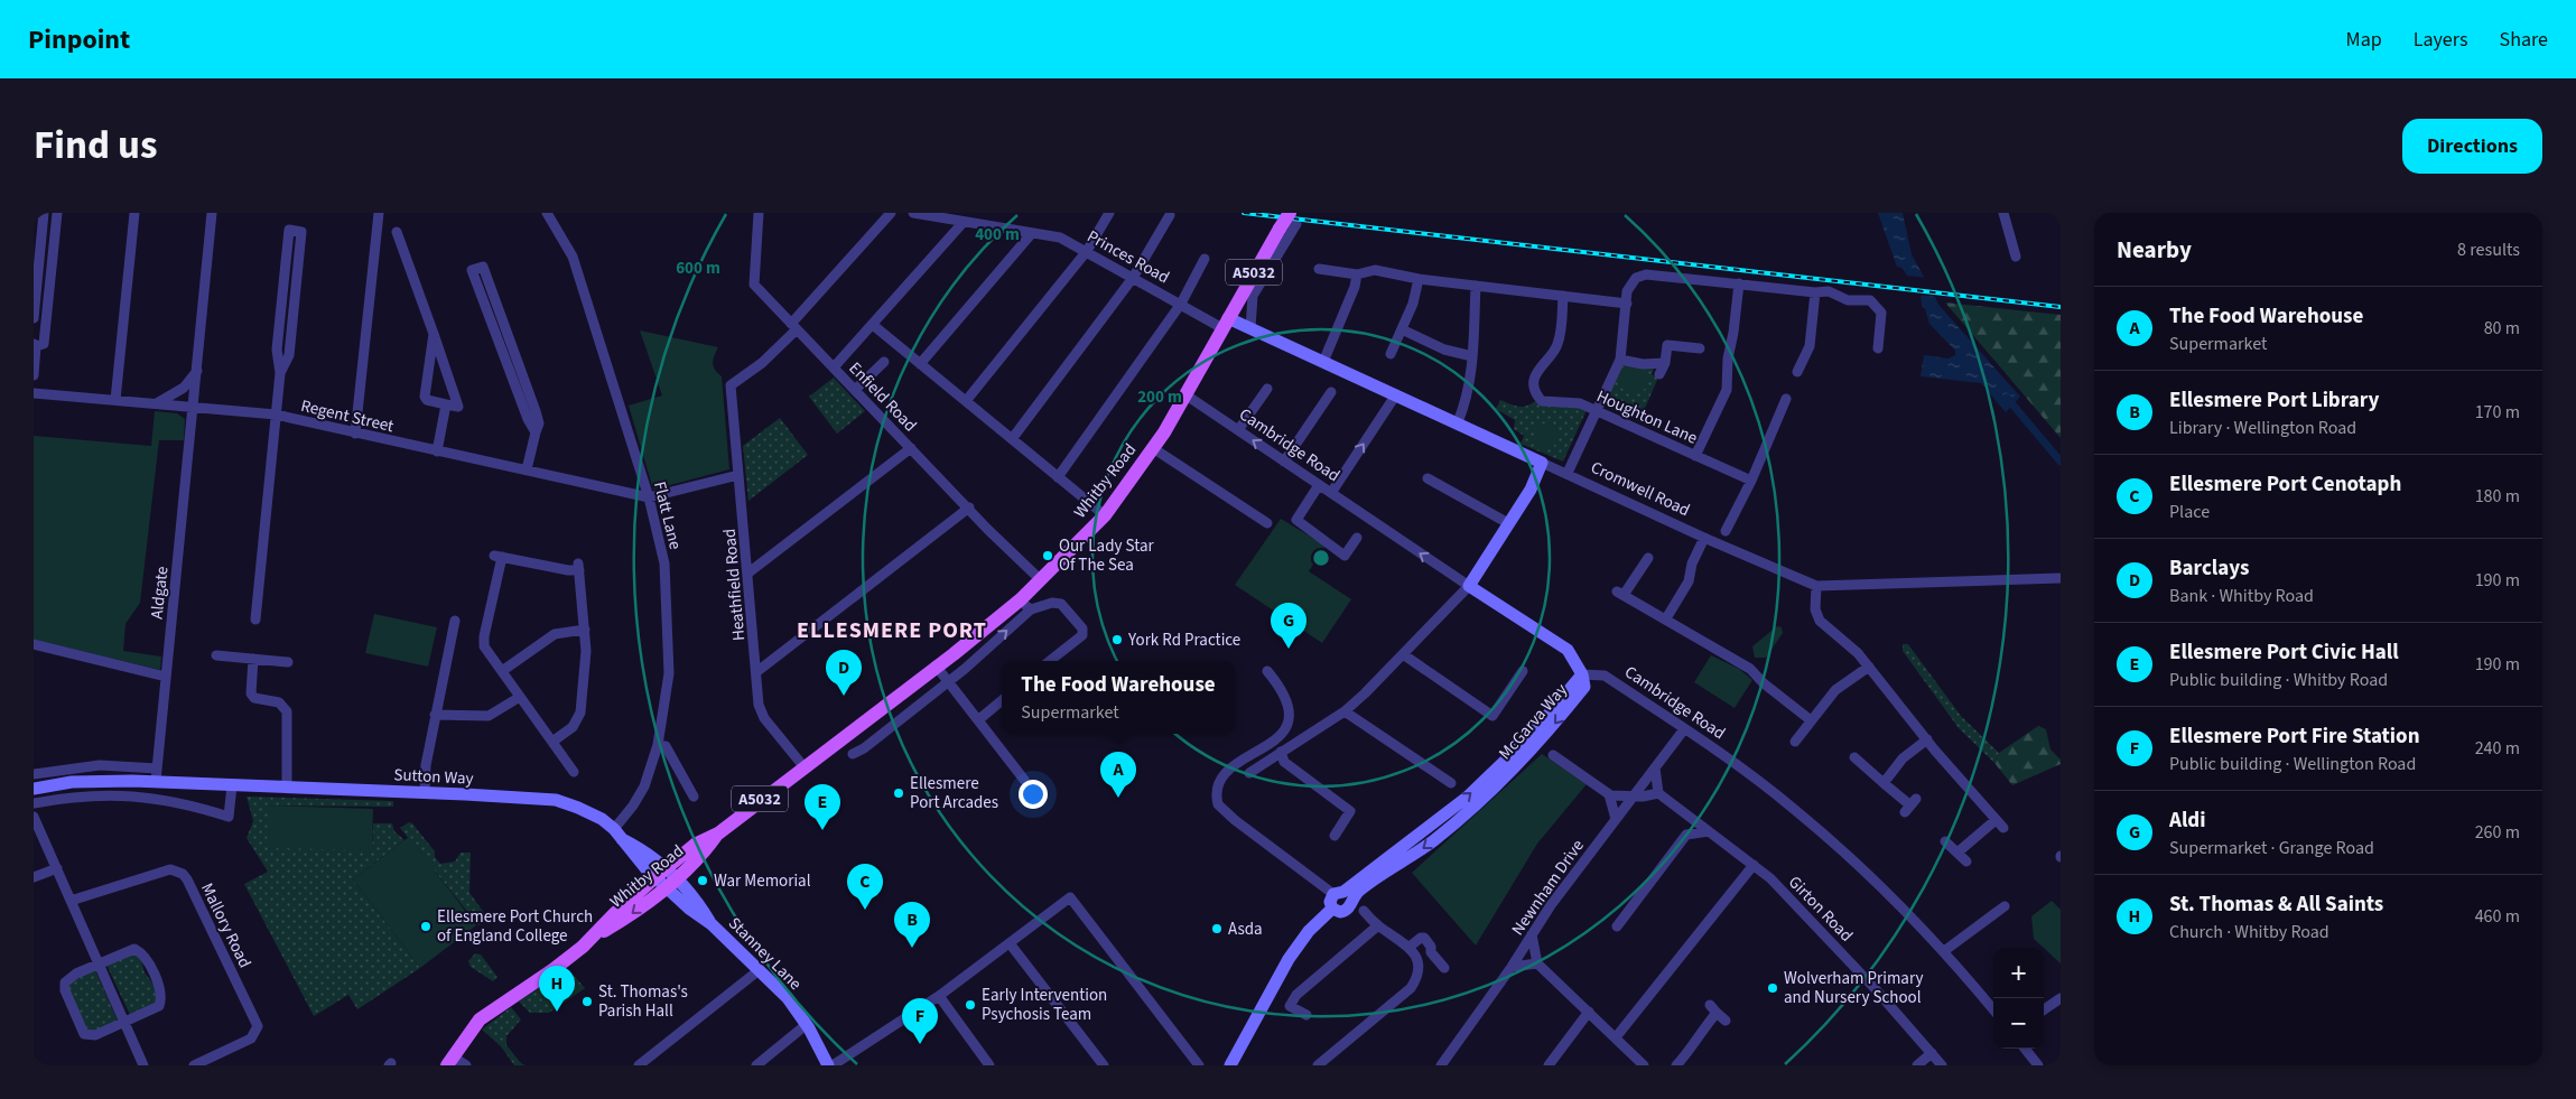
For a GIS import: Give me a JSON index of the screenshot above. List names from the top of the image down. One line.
{"streets":{"main road":["A5032","Whitby Road"],"street":["Princes Road","Enfield Road","Regent Street","Houghton Lane","Cambridge Road","Cromwell Road","Flatt Lane","Heathfield Road","Aldgate","McGarva Way","Sutton Way","Newnham Drive","Girton Road","Mallory Road","Stanney Lane"]},"crossings":[["Princes Road","Whitby Road"],["Princes Road","Cromwell Road"],["Enfield Road","Whitby Road"],["Enfield Road","Heathfield Road"],["Regent Street","Flatt Lane"],["Regent Street","Aldgate"],["Cambridge Road","Whitby Road"],["Cambridge Road","McGarva Way"],["Cambridge Road","Newnham Drive"],["Whitby Road","Cromwell Road"],["Whitby Road","Heathfield Road"],["Whitby Road","Sutton Way"],["Whitby Road","Stanney Lane"],["Flatt Lane","Sutton Way"],["Aldgate","Sutton Way"],["Sutton Way","Stanney Lane"]],"districts":["ELLESMERE PORT"],"places":["Our Lady Star Of The Sea","York Rd Practice","Ellesmere Port Arcades","War Memorial","Ellesmere Port Church of England College","Asda","Wolverham Primary and Nursery School","St. Thomas's Parish Hall","Early Intervention Psychosis Team"],"page":{"header":"Pinpoint","nav":["Map","Layers","Share"],"title":"Find us","buttons":"Directions","heading":["Nearby","8 results"],"list":[{"mark":"A","name":"The Food Warehouse","note":"Supermarket","value":"80 m"},{"mark":"B","name":"Ellesmere Port Library","note":"Library · Wellington Road","value":"170 m"},{"mark":"C","name":"Ellesmere Port Cenotaph","note":"Place","value":"180 m"},{"mark":"D","name":"Barclays","note":"Bank · Whitby Road","value":"190 m"},{"mark":"E","name":"Ellesmere Port Civic Hall","note":"Public building · Whitby Road","value":"190 m"},{"mark":"F","name":"Ellesmere Port Fire Station","note":"Public building · Wellington Road","value":"240 m"},{"mark":"G","name":"Aldi","note":"Supermarket · Grange Road","value":"260 m"},{"mark":"H","name":"St. Thomas & All Saints","note":"Church · Whitby Road","value":"460 m"}],"pins":["G","D","A","E","C","B","H","F"],"popup":["The Food Warehouse","Supermarket"],"map_buttons":["+","−"]},"rings":["400 m","600 m","200 m"]}
